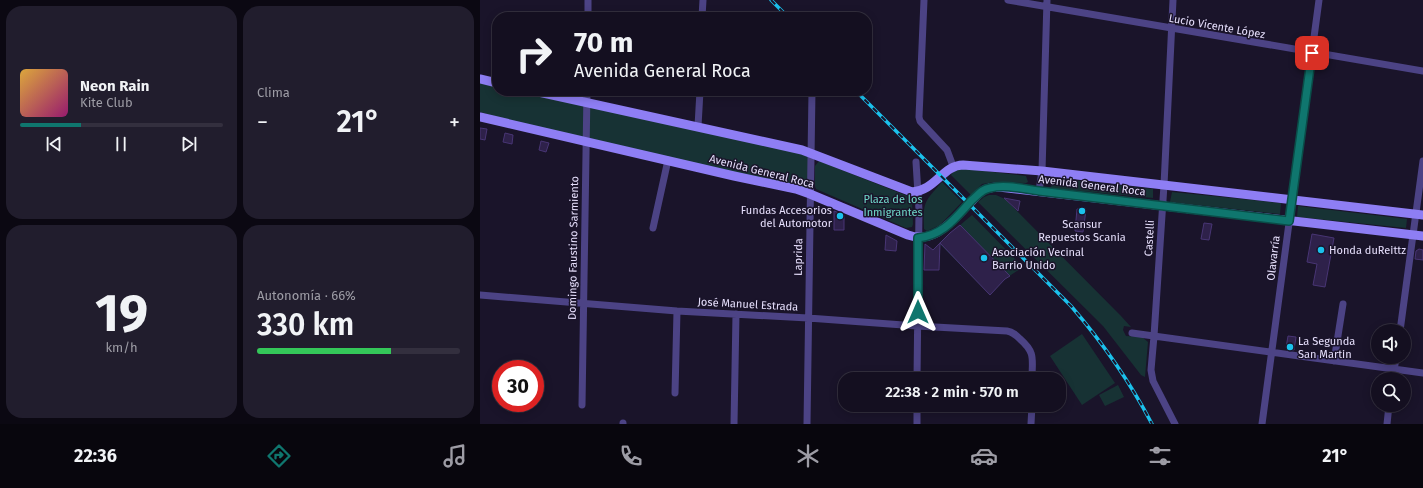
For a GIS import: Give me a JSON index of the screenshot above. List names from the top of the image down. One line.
{"streets":{"main road":["Avenida General Roca"],"street":["Lucio Vicente López","Castelli","Domingo Faustino Sarmiento","Laprida","Olavarría","José Manuel Estrada"]},"crossings":[["Lucio Vicente López","Castelli"],["Lucio Vicente López","Olavarría"],["Avenida General Roca","Castelli"],["Avenida General Roca","Domingo Faustino Sarmiento"],["Avenida General Roca","Laprida"],["Avenida General Roca","Olavarría"],["Domingo Faustino Sarmiento","José Manuel Estrada"],["Laprida","José Manuel Estrada"]],"parks":["Plaza de los Inmigrantes"],"places":["Scansur Repuestos Scania","Fundas Accesorios del Automotor","Honda duReittz","Asociación Vecinal Barrio Unido","La Segunda San Martin"],"page":{"tile":["Clima",["19","km/h"],["Autonomía · 66%","330 km"]],"turn":["70 m","Avenida General Roca"],"song":["Neon Rain","Kite Club"],"heat":["−","21°","+"],"limit":"30","trip":"22:38 · 2 min · 570 m","tabs":["22:36","21°"]}}
